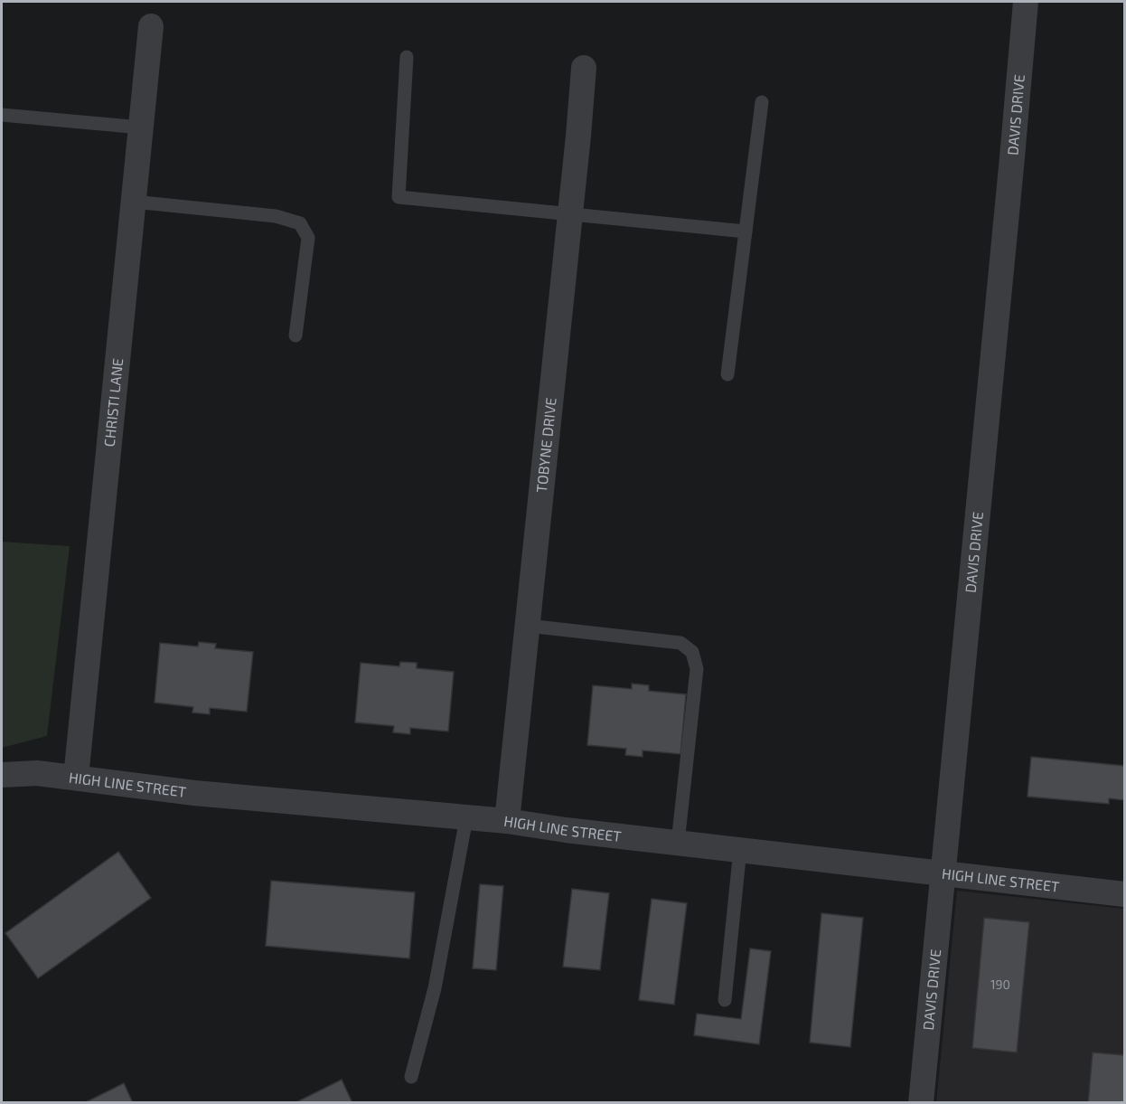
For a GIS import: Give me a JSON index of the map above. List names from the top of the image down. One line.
{"streets":{"street":["DAVIS DRIVE","CHRISTI LANE","TOBYNE DRIVE","HIGH LINE STREET"]},"crossings":[["DAVIS DRIVE","HIGH LINE STREET"],["CHRISTI LANE","HIGH LINE STREET"],["TOBYNE DRIVE","HIGH LINE STREET"]],"house_numbers":["190"]}
